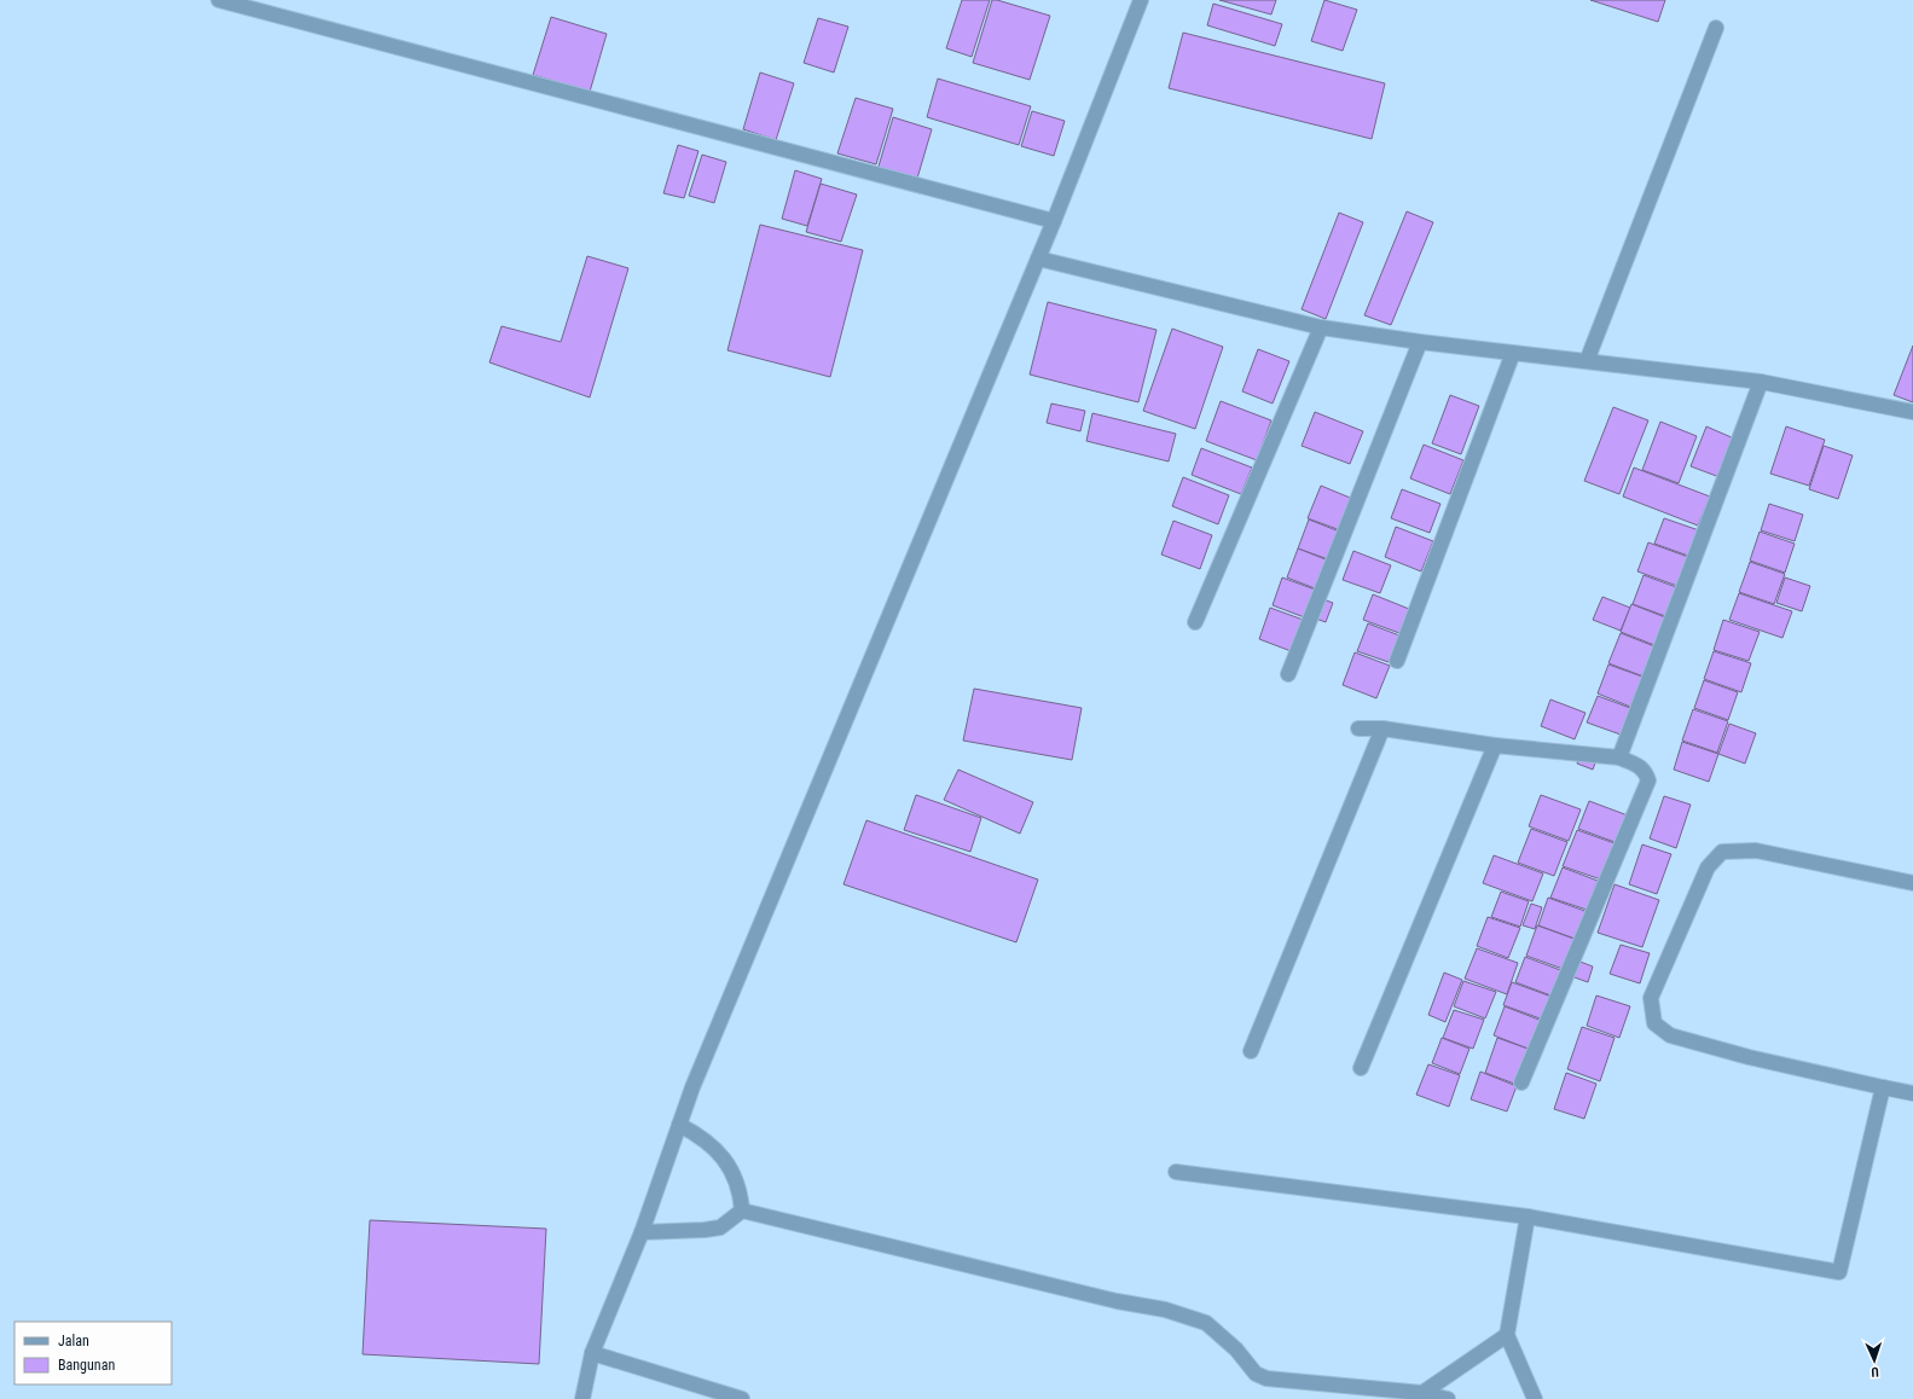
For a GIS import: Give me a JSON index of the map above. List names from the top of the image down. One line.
{"legend":["Jalan","Bangunan"],"north":"bottom"}
